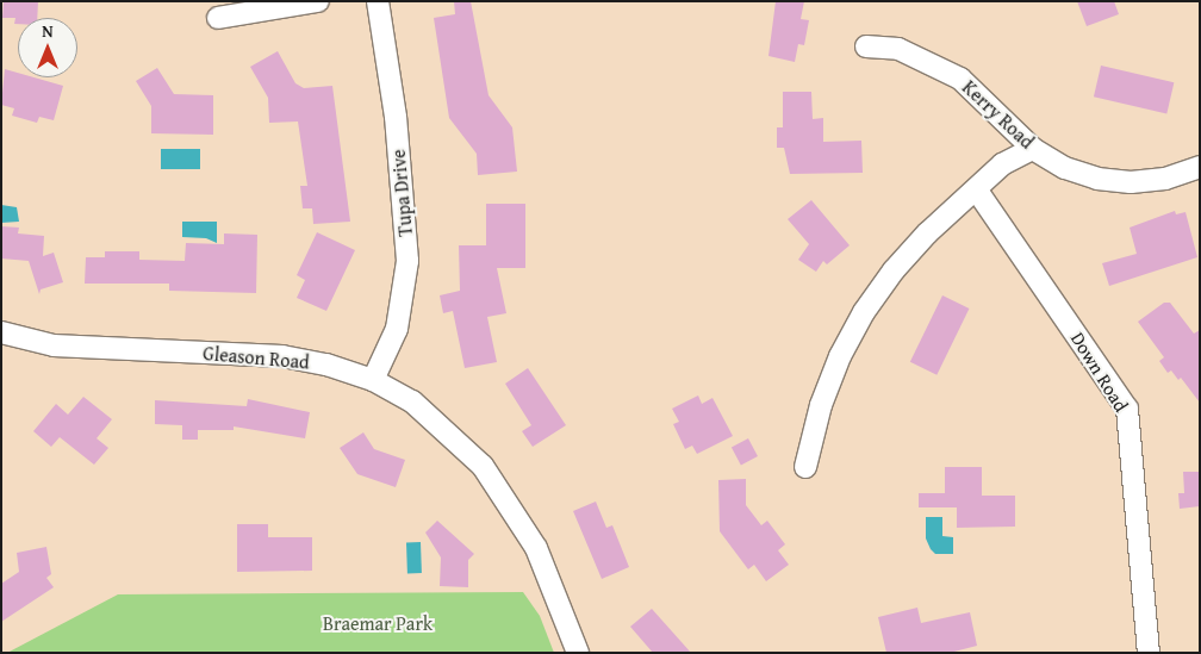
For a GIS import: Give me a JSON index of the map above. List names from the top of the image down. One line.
{"streets":{"street":["Kerry Road","Tupa Drive","Gleason Road","Down Road"]},"crossings":[["Tupa Drive","Gleason Road"]],"parks":["Braemar Park"],"north":"top"}
